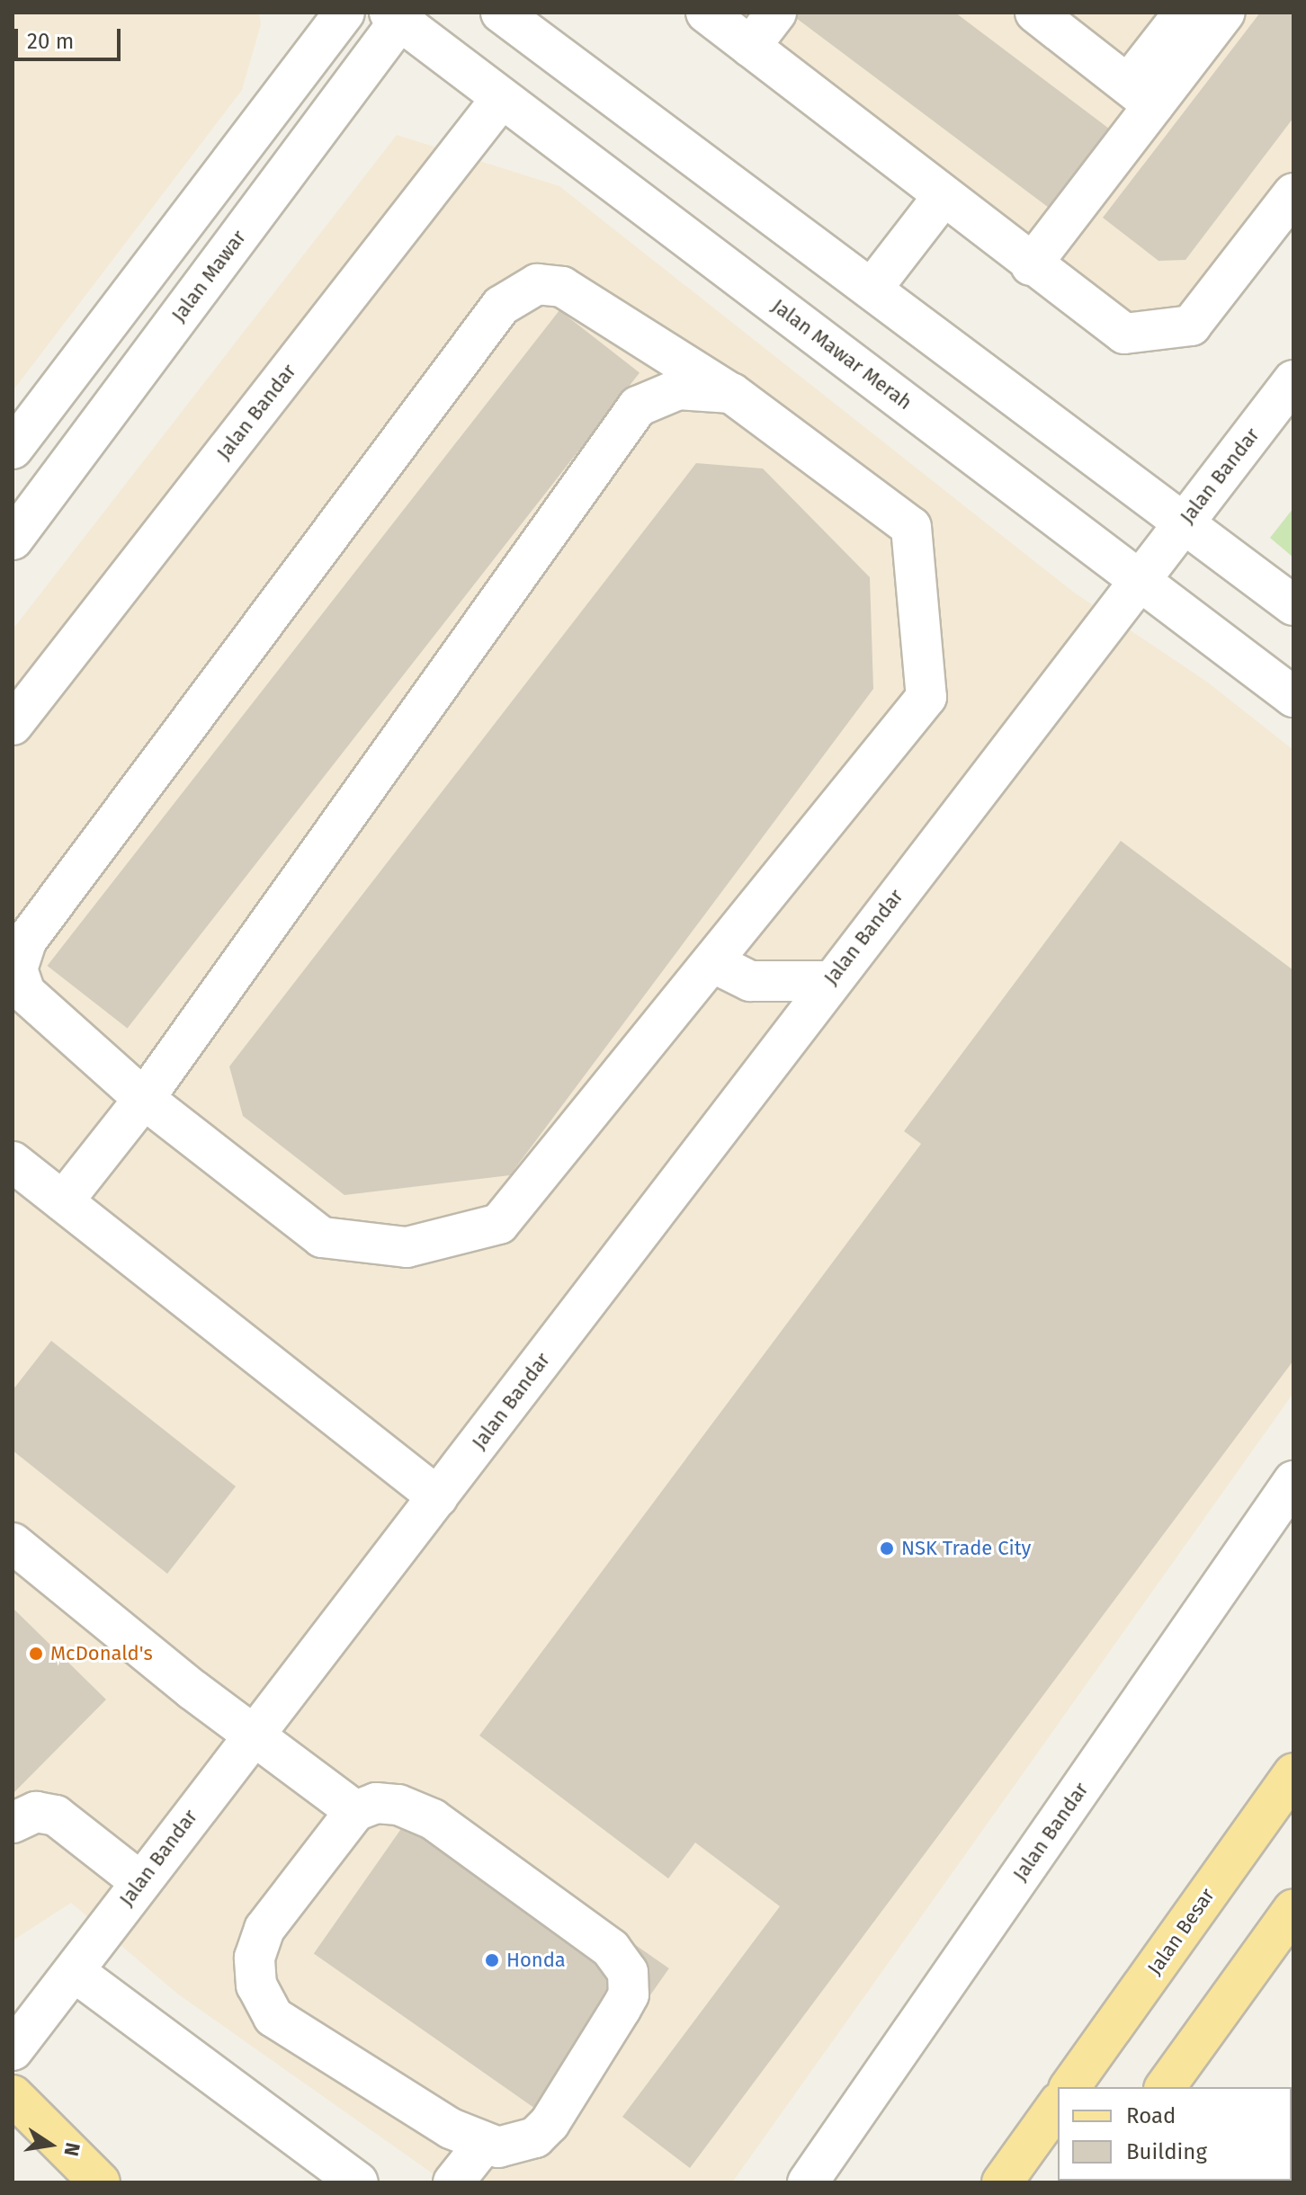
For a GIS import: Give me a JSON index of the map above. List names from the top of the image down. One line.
{"streets":{"main road":["Jalan Besar"],"street":["Jalan Mawar","Jalan Mawar Merah","Jalan Bandar"]},"crossings":[["Jalan Mawar","Jalan Mawar Merah"],["Jalan Mawar Merah","Jalan Bandar"]],"places":["NSK Trade City","McDonald's","Honda"],"legend":["Road","Building"],"scale_bar":"20 m","north":"right"}
